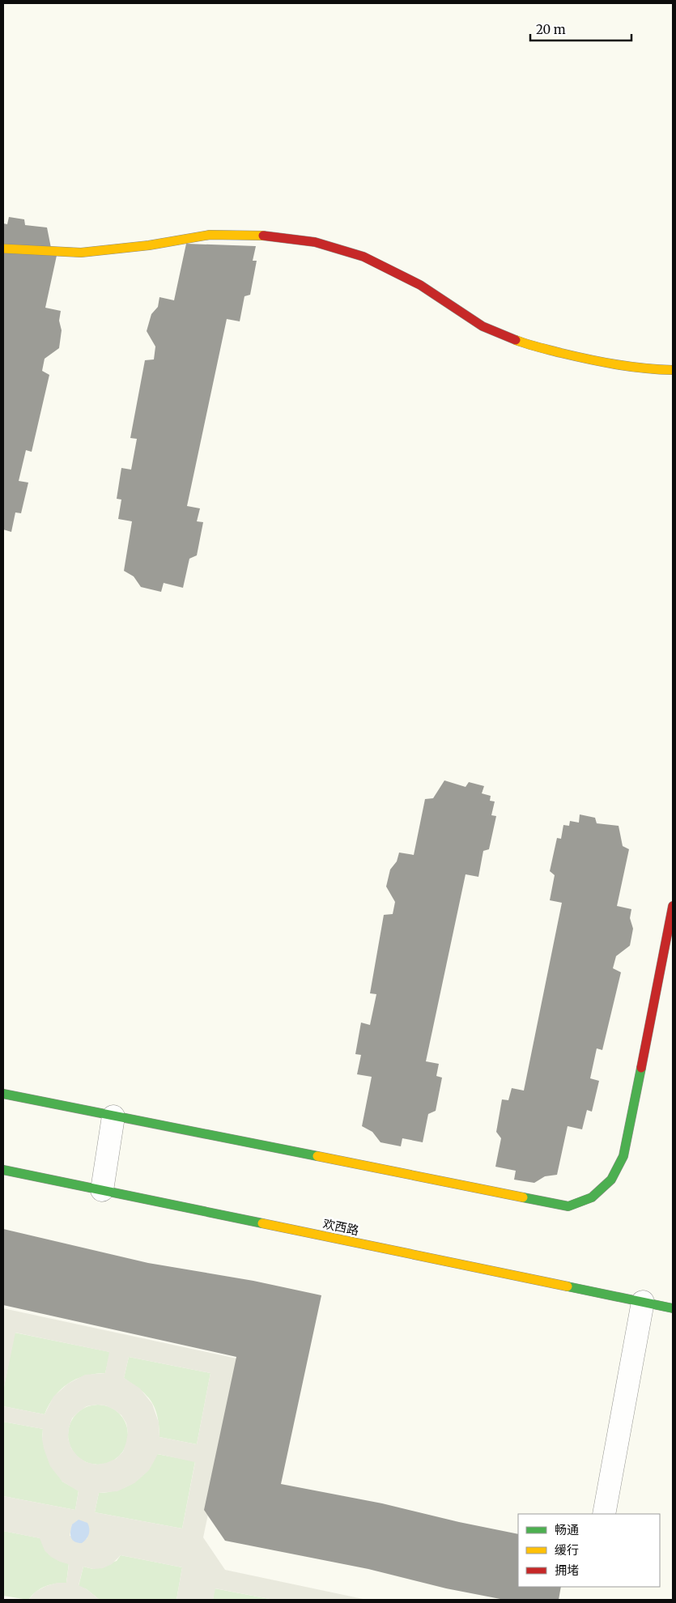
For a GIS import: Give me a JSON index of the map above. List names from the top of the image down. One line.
{"streets":{"street":["欢西路"]},"legend":["畅通","缓行","拥堵"],"scale_bar":"20 m"}
